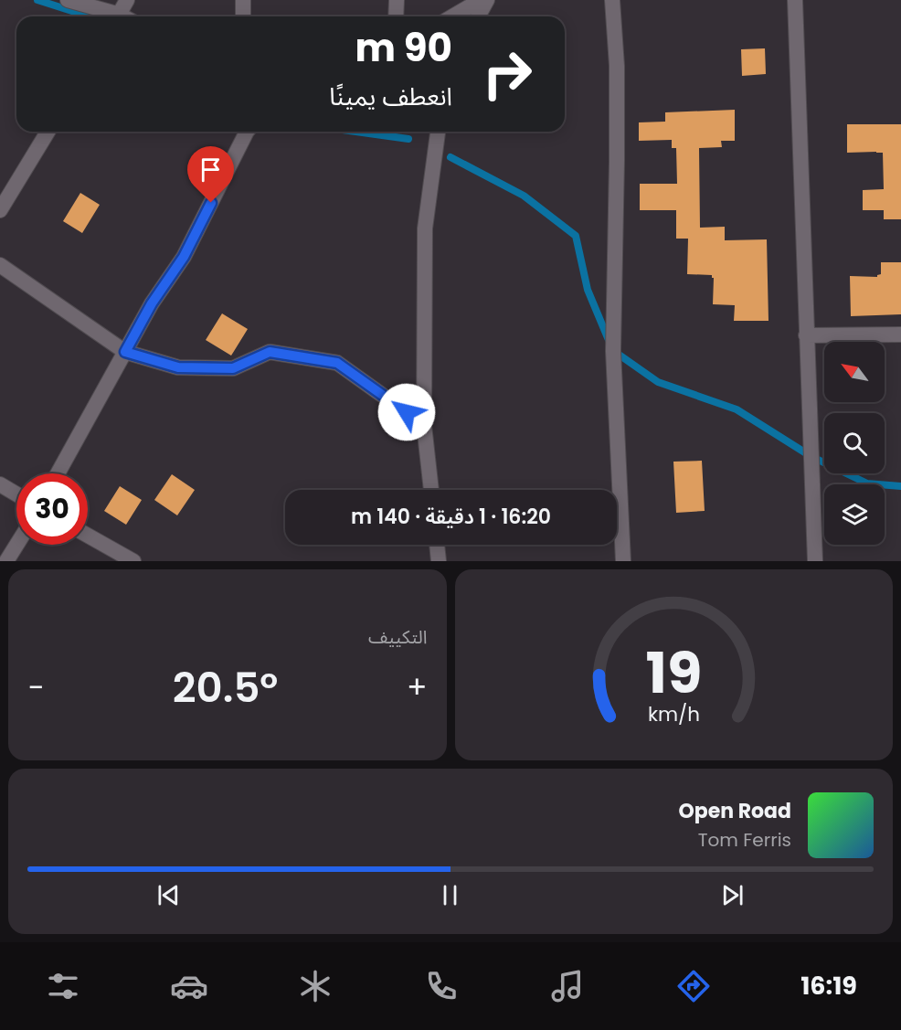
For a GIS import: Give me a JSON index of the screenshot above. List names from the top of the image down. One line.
{"north":"top left","page":{"turn":["90 m","انعطف يمينًا"],"limit":"30","trip":"16:20 · 1 دقيقة · 140 m","tile":"التكييف","heat":["−","20.5°","+"],"song":["Open Road","Tom Ferris"],"tabs":"16:19","gauge":["19","km/h"]}}
